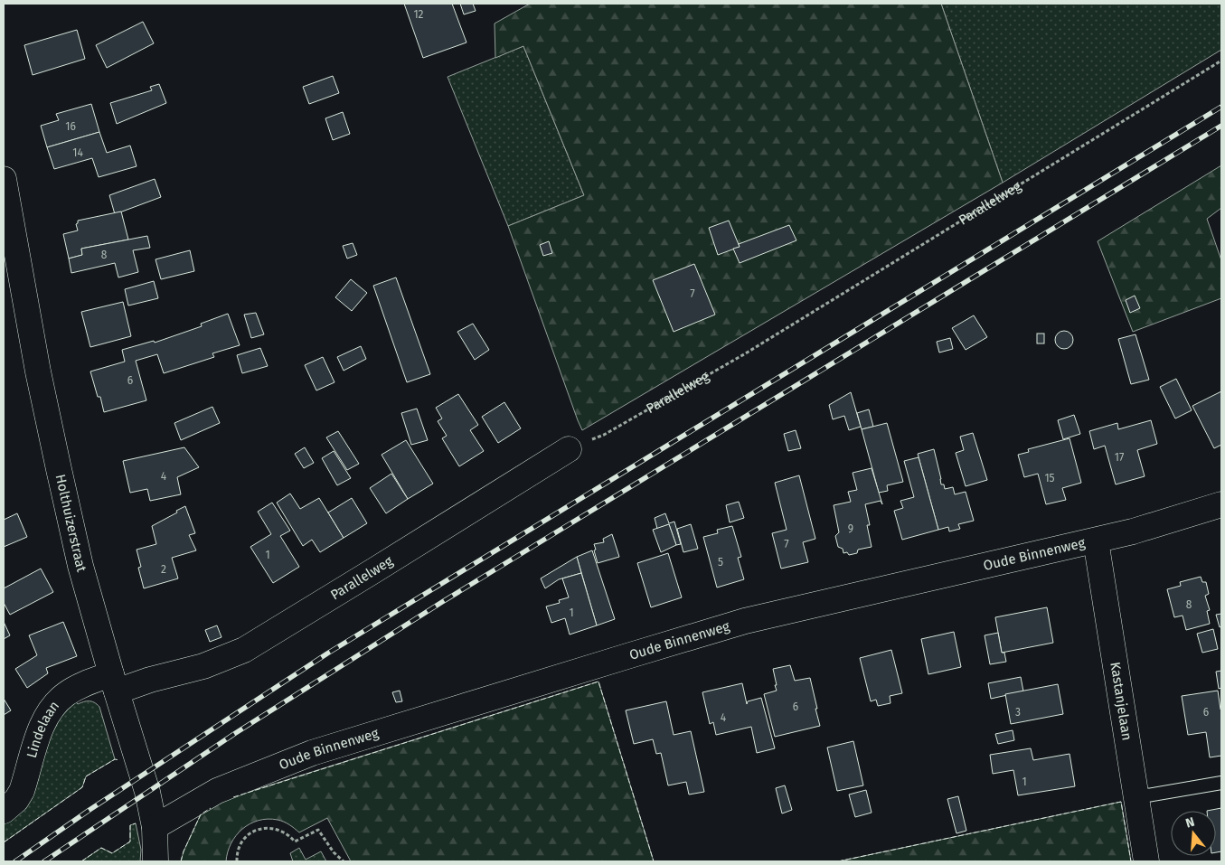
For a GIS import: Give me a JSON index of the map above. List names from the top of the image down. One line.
{"streets":{"street":["Parallelweg","Holthuizerstraat","Oude Binnenweg","Kastanjelaan","Lindelaan"]},"crossings":[["Parallelweg","Holthuizerstraat"],["Parallelweg","Lindelaan"],["Holthuizerstraat","Oude Binnenweg"],["Holthuizerstraat","Lindelaan"],["Oude Binnenweg","Kastanjelaan"]],"house_numbers":["12","16","14","8","7","6","17","4","15","9","7","1","5","2","8","1","6","3","6","4","1"],"north":"top"}
